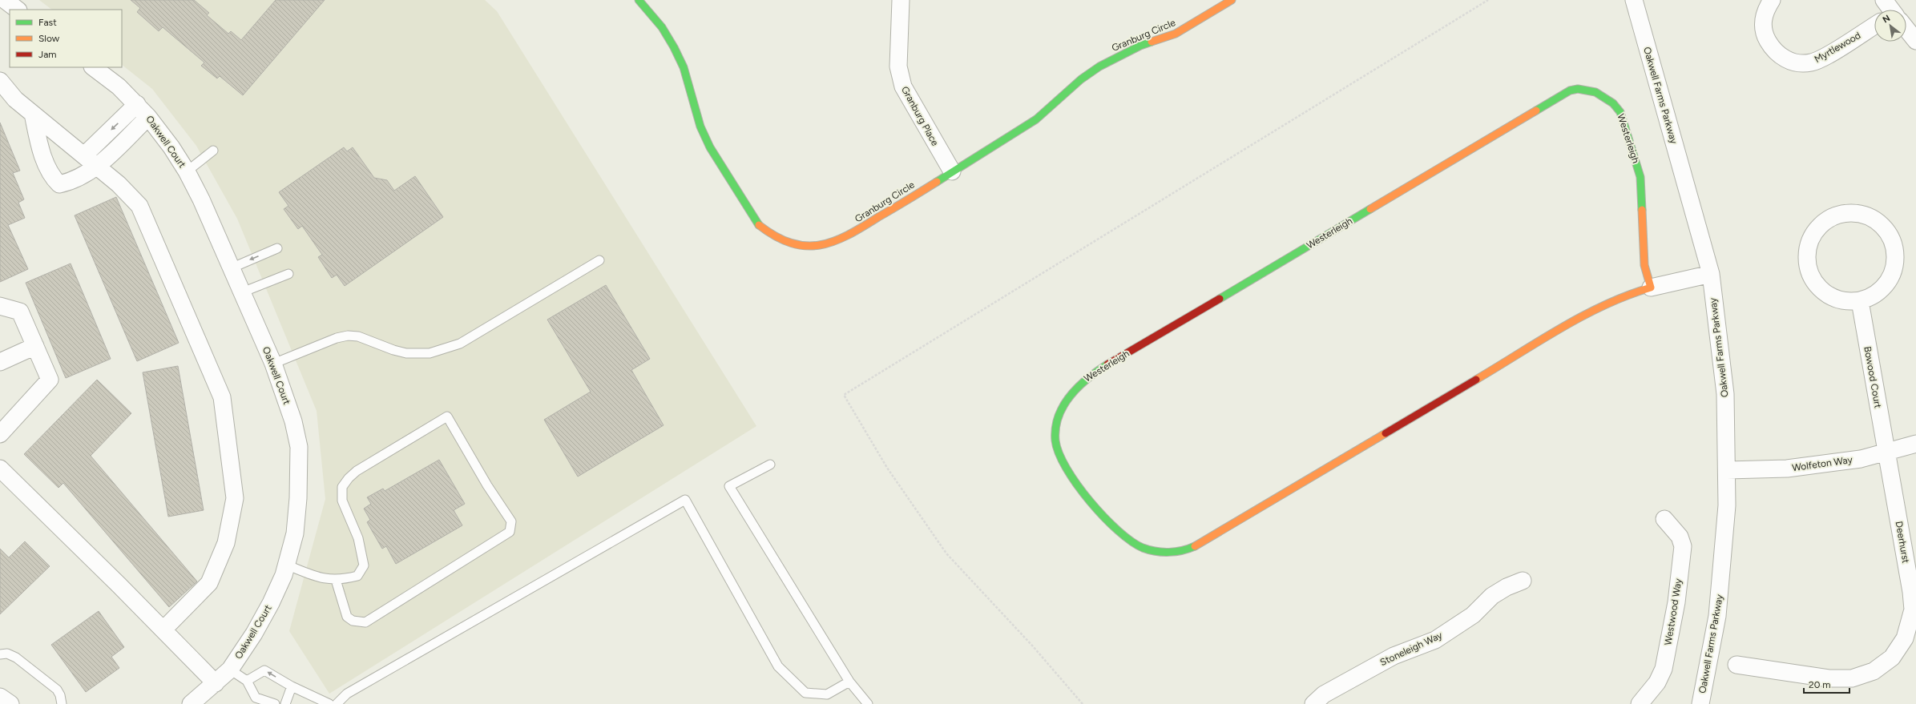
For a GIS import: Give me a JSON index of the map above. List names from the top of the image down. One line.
{"streets":{"street":["Granburg Circle","Myrtlewood","Oakwell Farms Parkway","Granburg Place","Westerleigh","Oakwell Court","Bowood Court","Wolfeton Way","Deerhurst","Westwood Way","Stoneleigh Way"]},"crossings":[["Granburg Circle","Granburg Place"],["Oakwell Farms Parkway","Westerleigh"],["Oakwell Farms Parkway","Wolfeton Way"],["Bowood Court","Wolfeton Way"],["Bowood Court","Deerhurst"],["Wolfeton Way","Deerhurst"]],"legend":["Fast","Slow","Jam"],"scale_bar":"20 m","north":"top left"}
